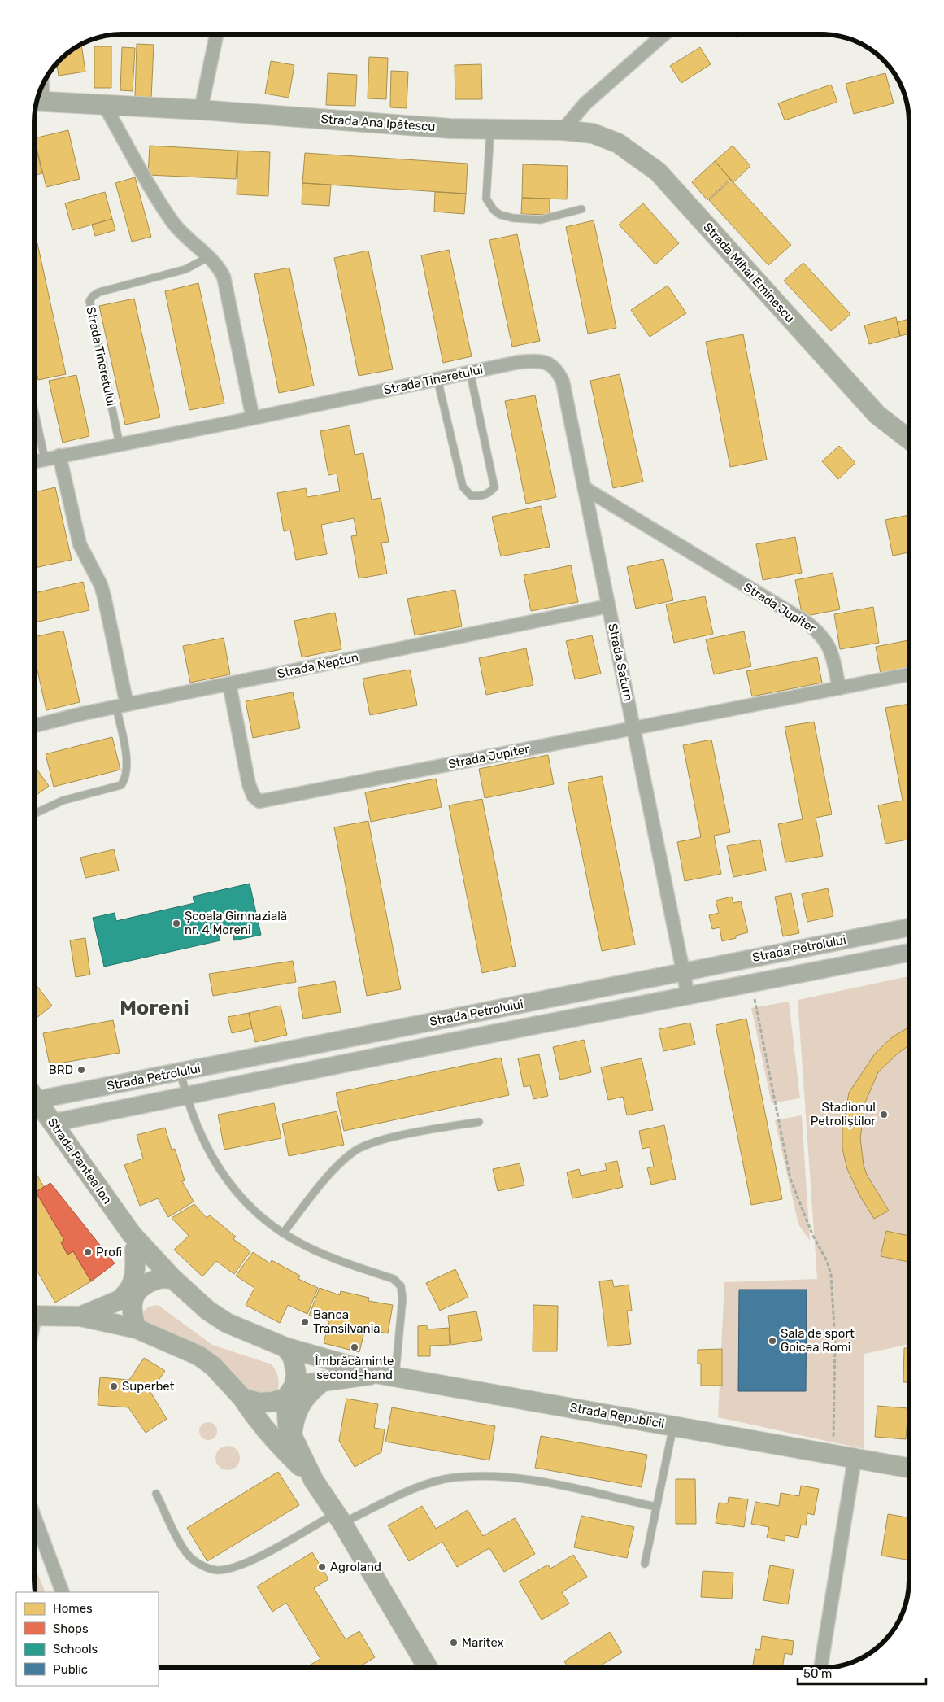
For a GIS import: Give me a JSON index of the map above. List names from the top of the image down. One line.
{"streets":{"main road":["Strada Ana Ipătescu","Strada Mihai Eminescu","Strada Pantea Ion","Strada Republicii"],"street":["Strada Tineretului","Strada Jupiter","Strada Saturn","Strada Neptun","Strada Petrolului"]},"crossings":[["Strada Ana Ipătescu","Strada Mihai Eminescu"],["Strada Tineretului","Strada Saturn"],["Strada Jupiter","Strada Saturn"],["Strada Jupiter","Strada Neptun"],["Strada Saturn","Strada Neptun"],["Strada Saturn","Strada Petrolului"],["Strada Petrolului","Strada Pantea Ion"],["Strada Pantea Ion","Strada Republicii"]],"districts":["Moreni"],"places":["Școala Gimnazială nr. 4 Moreni","BRD","Stadionul Petroliștilor","Profi","Banca Transilvania","Sala de sport Goicea Romi","Îmbrăcăminte second-hand","Superbet","Agroland","Maritex"],"legend":["Homes","Shops","Schools","Public"],"scale_bar":"50 m"}
